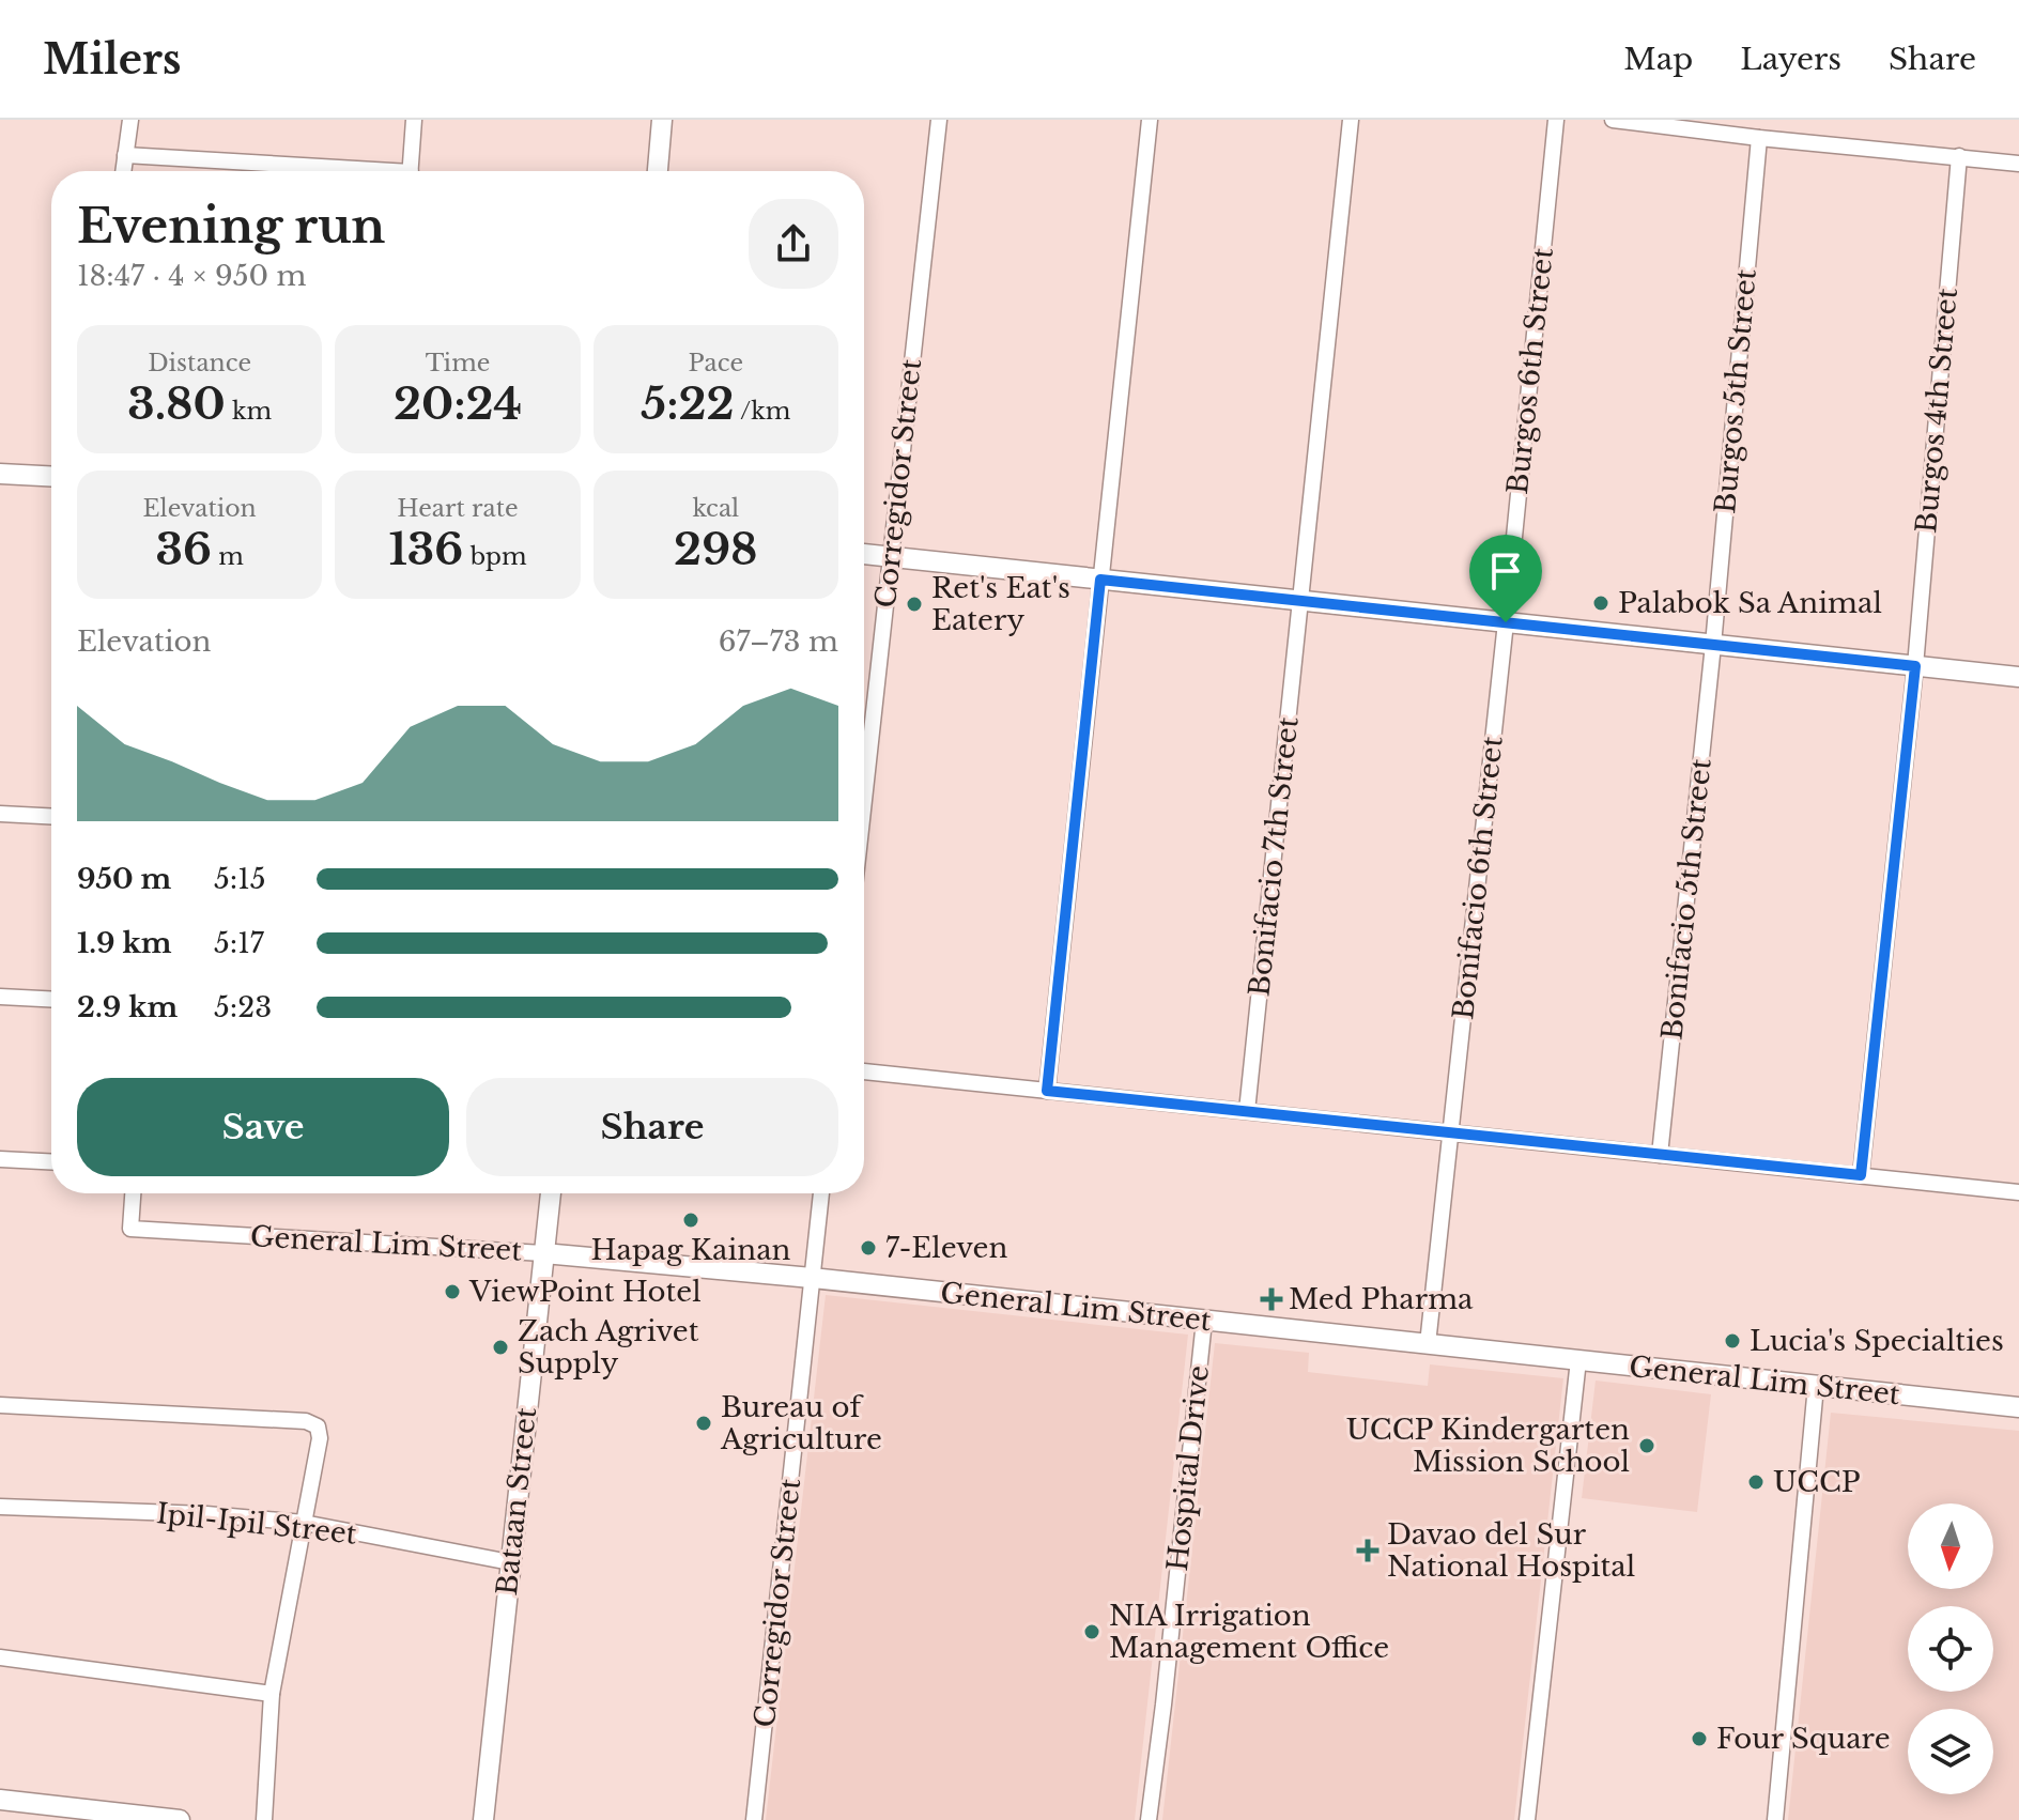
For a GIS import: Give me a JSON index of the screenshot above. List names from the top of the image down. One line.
{"streets":{"street":["Burgos 6th Street","Burgos 5th Street","Burgos 4th Street","Corregidor Street","Bonifacio 7th Street","Bonifacio 6th Street","Bonifacio 5th Street","General Lim Street","Hospital Drive","Bataan Street","Ipil-Ipil Street"]},"crossings":[["Burgos 6th Street","Bonifacio 6th Street"],["Burgos 5th Street","Bonifacio 5th Street"],["Corregidor Street","General Lim Street"],["Bonifacio 6th Street","General Lim Street"],["General Lim Street","Hospital Drive"],["General Lim Street","Bataan Street"],["Bataan Street","Ipil-Ipil Street"]],"places":{"other":["Palabok Sa Animal","Ret's Eat's Eatery","Hapag Kainan","7-Eleven","ViewPoint Hotel","Lucia's Specialties","Zach Agrivet Supply","Bureau of Agriculture","UCCP Kindergarten Mission School","UCCP","NIA Irrigation Management Office","Four Square"],"health":["Med Pharma","Davao del Sur National Hospital"]},"north":"bottom","page":{"header":"Milers","nav":["Map","Layers","Share"],"heading":["Evening run","18:47 · 4 × 950 m"],"stats":[["Distance","3.80 km"],["Time","20:24"],["Pace","5:22 /km"],["Elevation","36 m"],["Heart rate","136 bpm"],["kcal","298"]],"chart":["Elevation","67–73 m"],"list":[{"name":"950 m","note":"5:15"},{"name":"1.9 km","note":"5:17"},{"name":"2.9 km","note":"5:23"}],"buttons":["Save","Share"]}}
